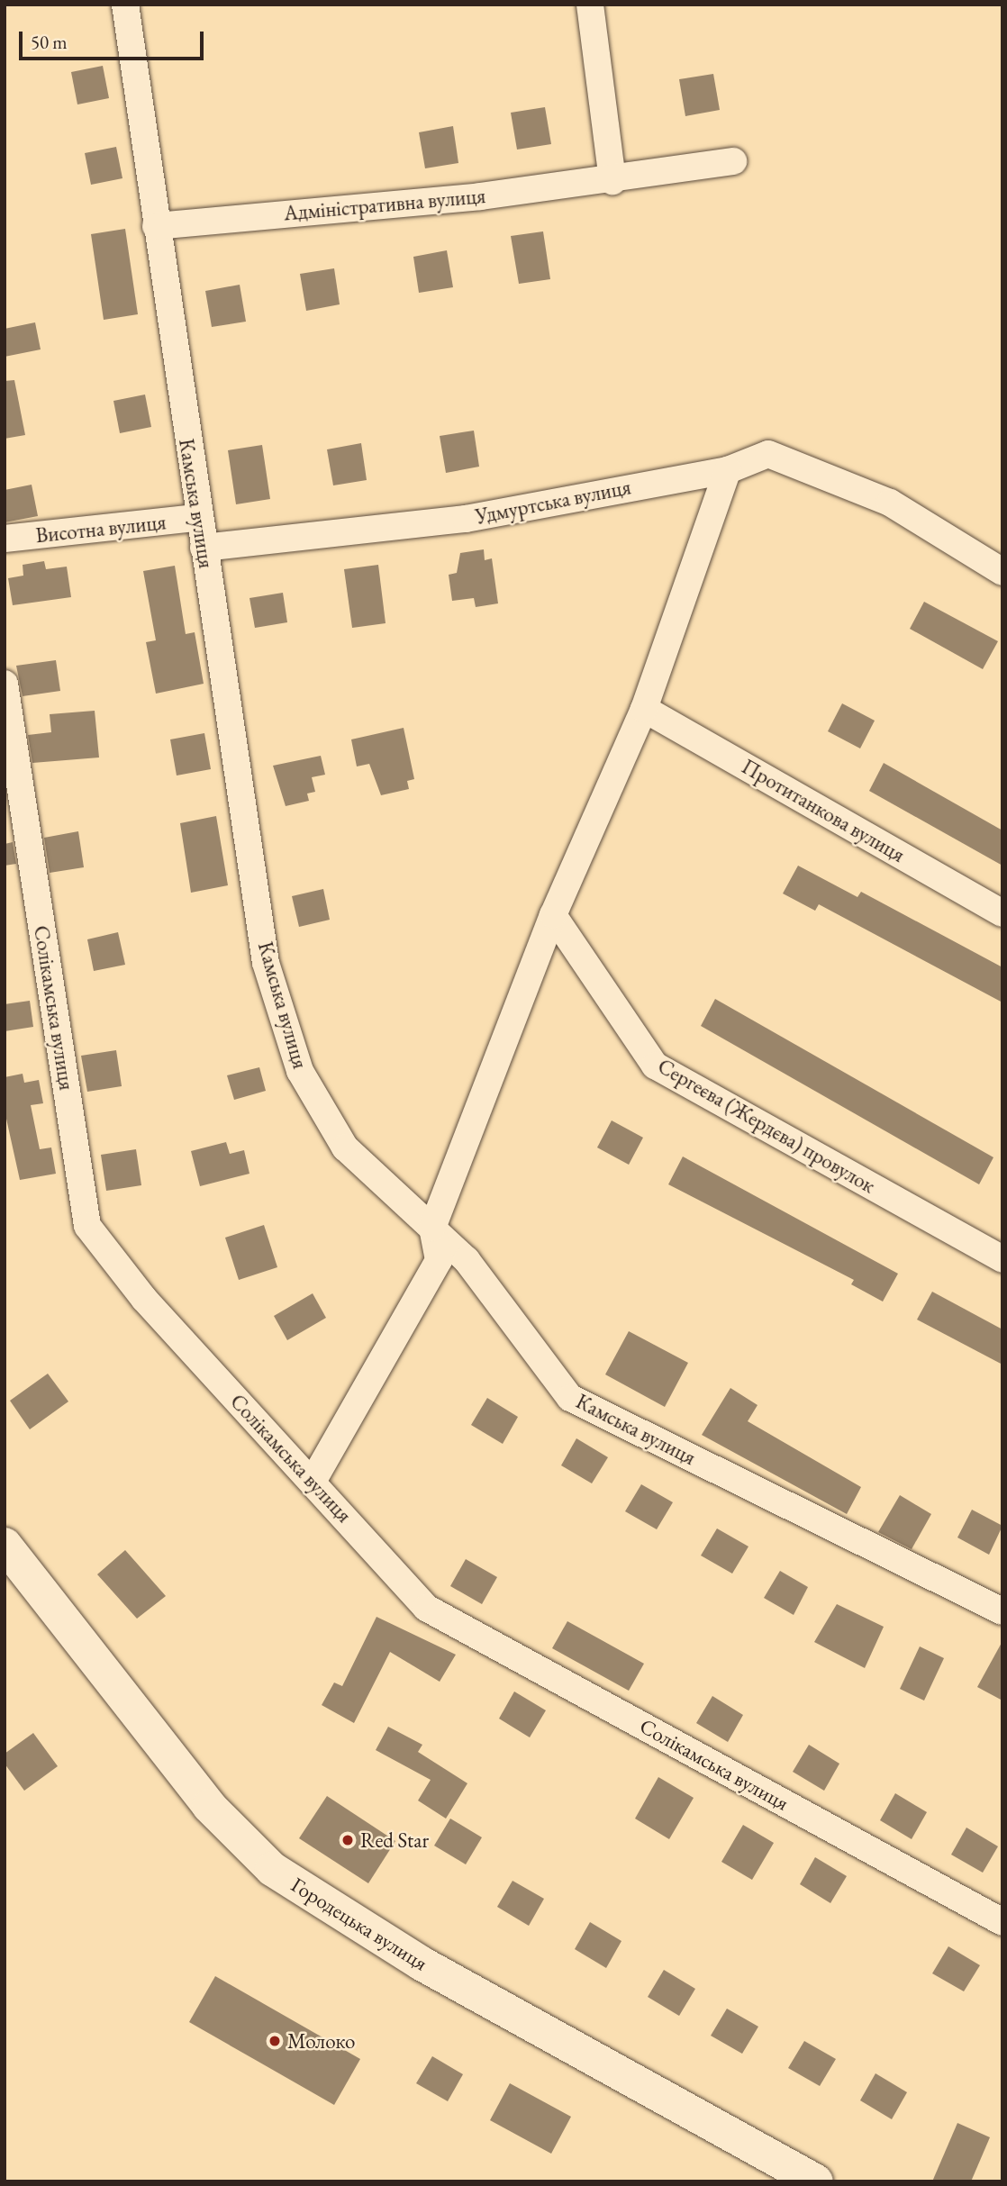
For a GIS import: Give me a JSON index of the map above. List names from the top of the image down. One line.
{"streets":{"main road":["Городецька вулиця"],"street":["Адміністративна вулиця","Удмуртська вулиця","Камська вулиця","Висотна вулиця","Протитанкова вулиця","Солікамська вулиця","Сергеєва (Жердєва) провулок"]},"crossings":[["Адміністративна вулиця","Камська вулиця"],["Удмуртська вулиця","Камська вулиця"],["Камська вулиця","Висотна вулиця"]],"places":["Red Star","Молоко"],"scale_bar":"50 m"}
